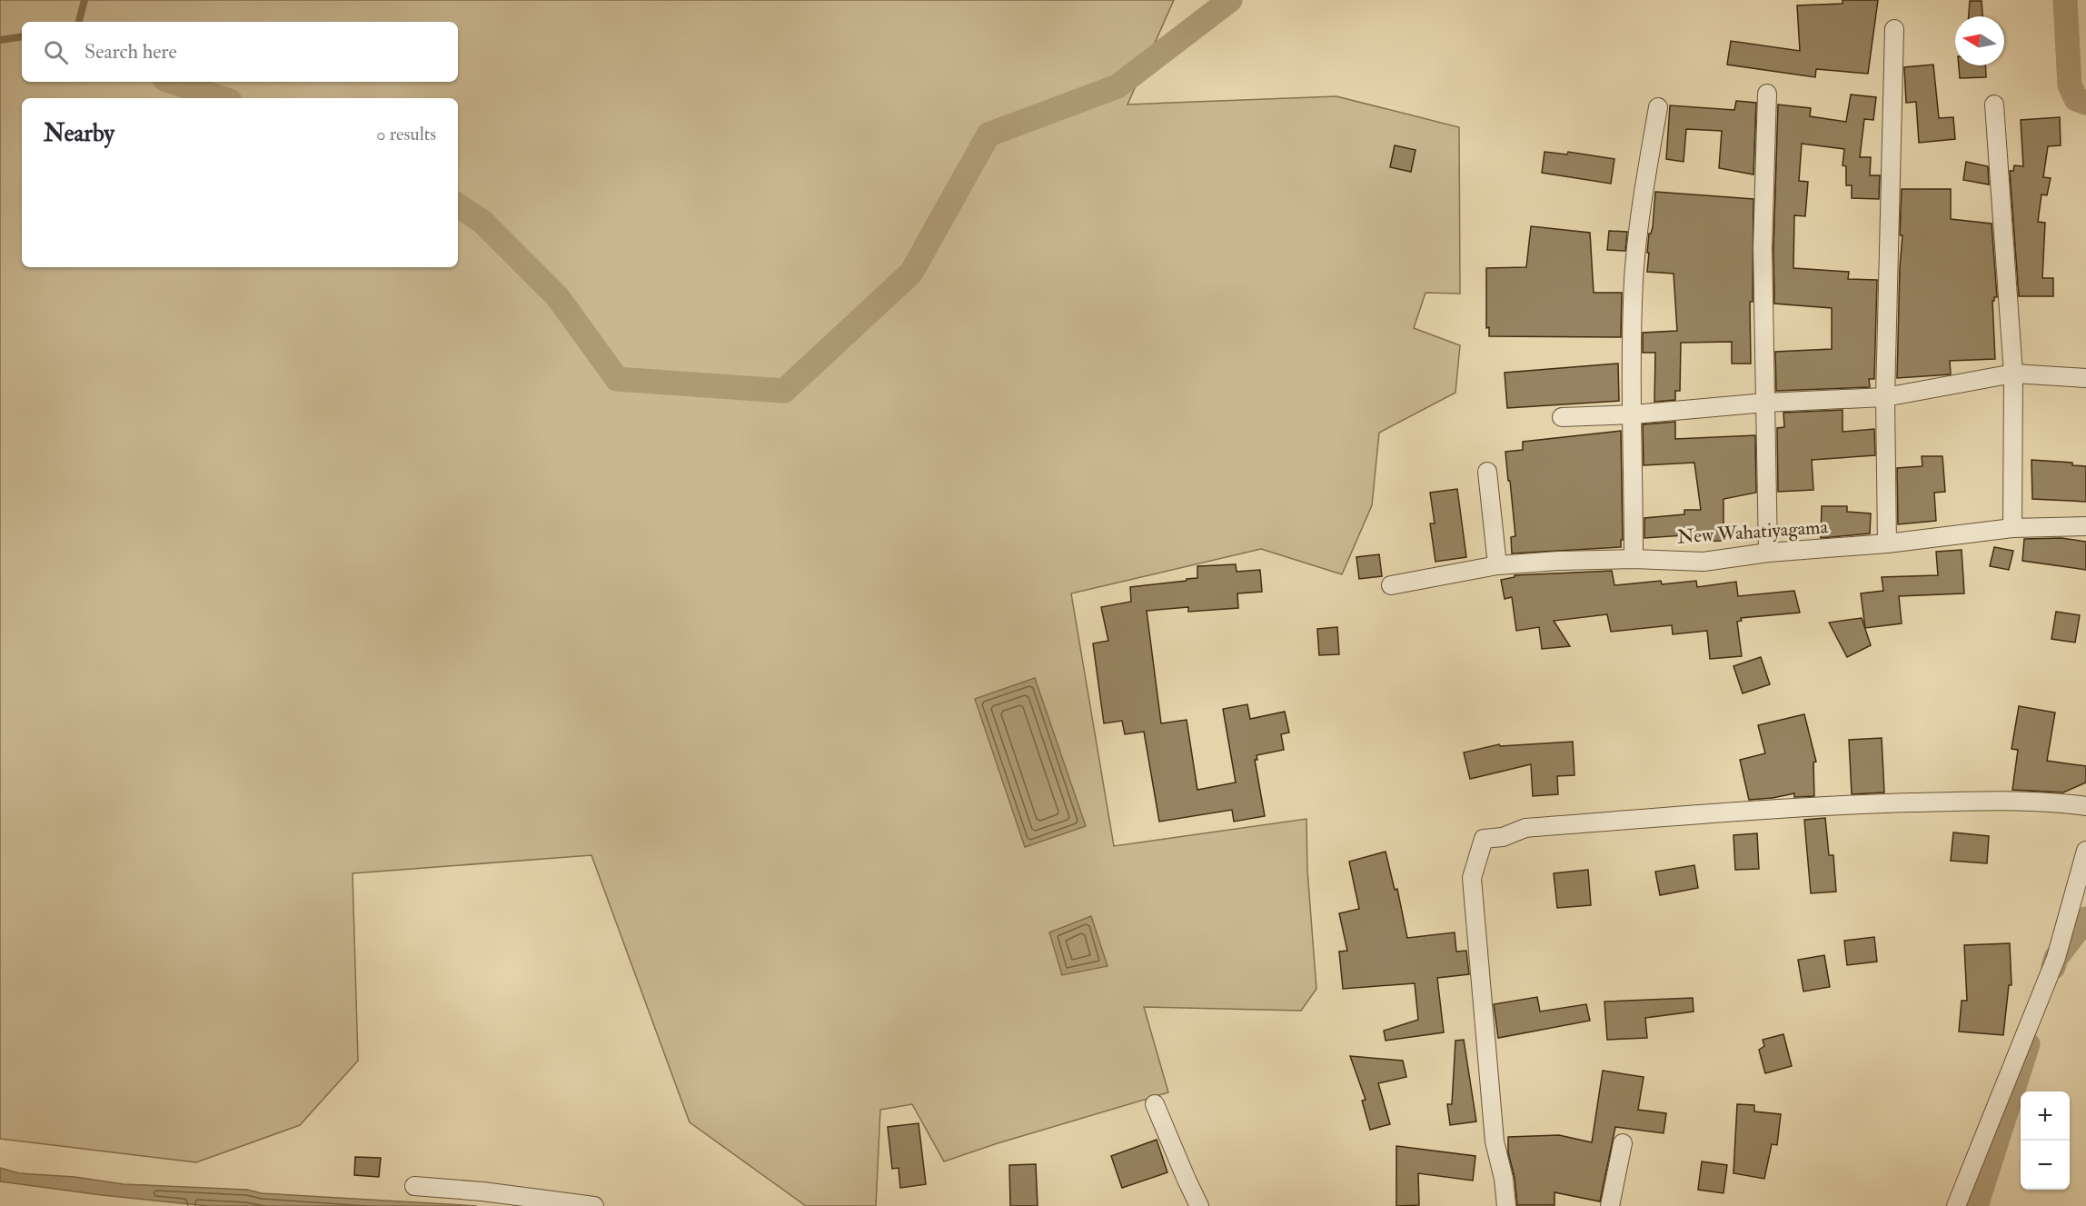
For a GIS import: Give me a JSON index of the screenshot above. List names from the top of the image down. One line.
{"streets":{"street":["New Wahatiyagama"]},"north":"left","page":{"search":"Search here","heading":["Nearby","0 results"],"map_buttons":["+","−"]}}
